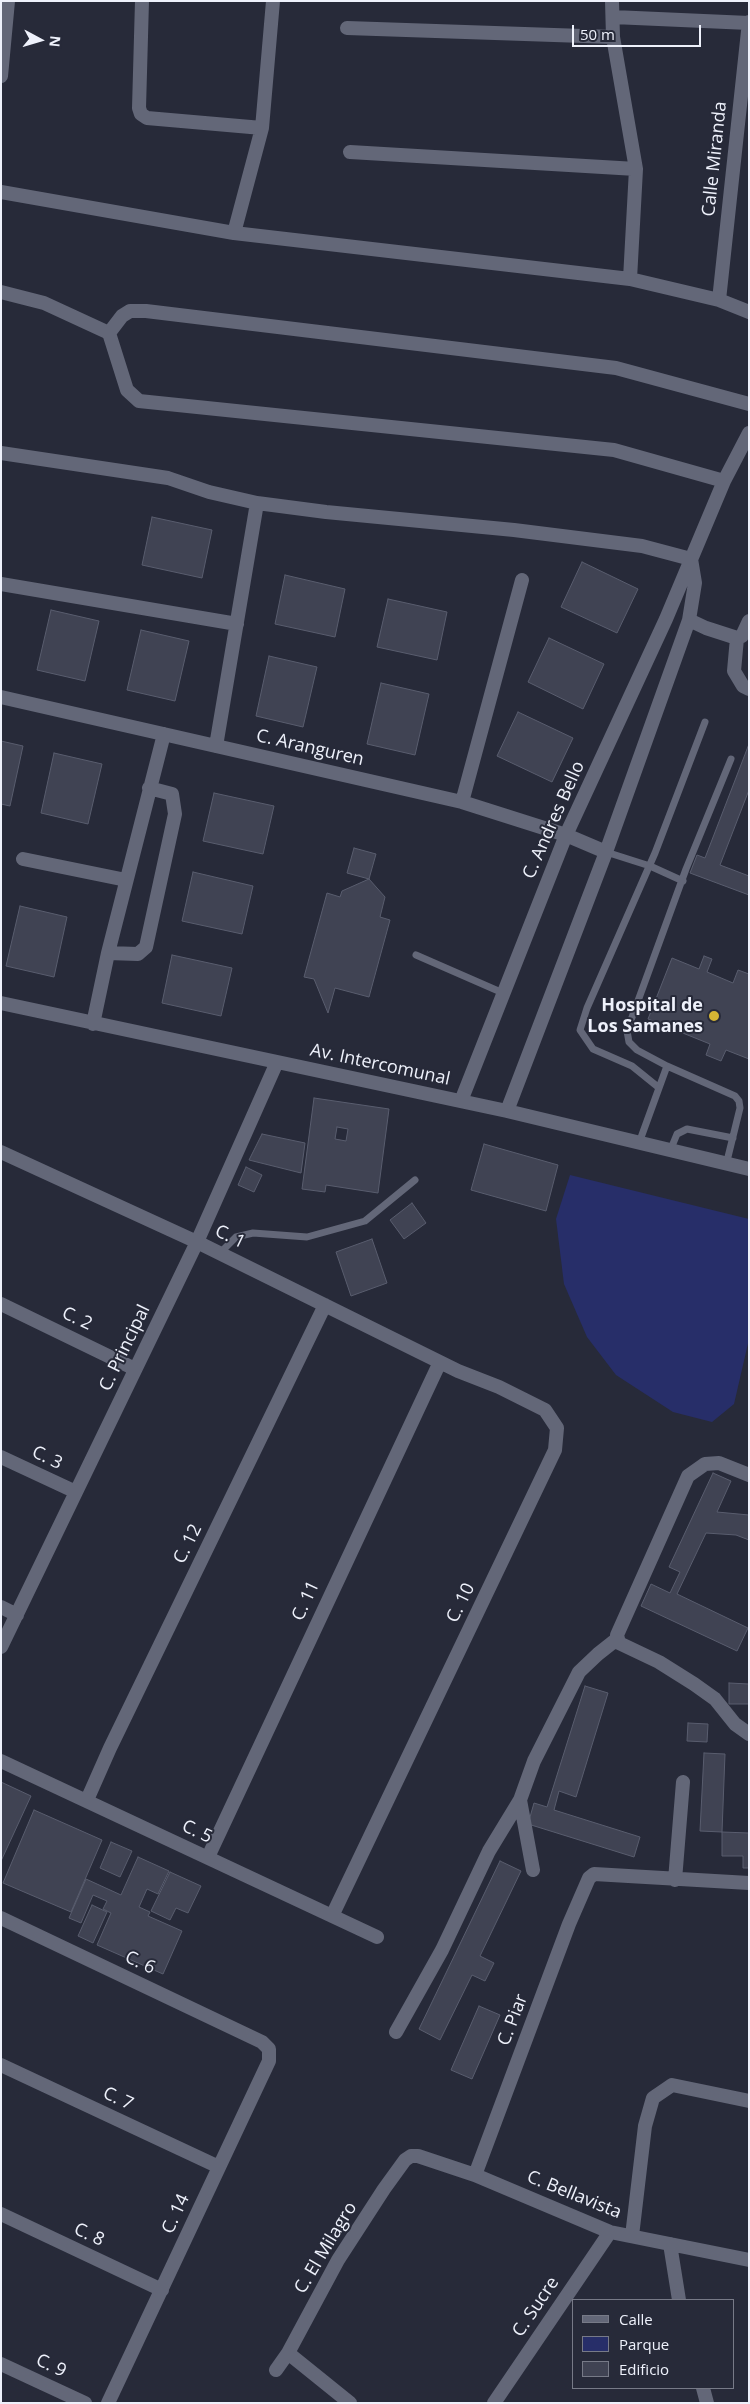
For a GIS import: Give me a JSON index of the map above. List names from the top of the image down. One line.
{"streets":{"street":["Calle Miranda","C. Aranguren","C. Andres Bello","Av. Intercomunal","C. 1","C. 2","C. Principal","C. 3","C. 12","C. 11","C. 10","C. 5","C. 6","C. Piar","C. 7","C. Bellavista","C. 14","C. 8","C. El Milagro","C. Sucre","C. 9"]},"crossings":[["C. Aranguren","C. Andres Bello"],["C. Andres Bello","Av. Intercomunal"],["Av. Intercomunal","C. Principal"],["C. 1","C. Principal"],["C. 1","C. 12"],["C. 1","C. 11"],["C. 1","C. 10"],["C. 2","C. Principal"],["C. Principal","C. 3"],["C. 12","C. 5"],["C. 11","C. 10"],["C. 11","C. 5"],["C. 10","C. 5"],["C. 6","C. 14"],["C. Piar","C. Bellavista"],["C. 7","C. 14"],["C. Bellavista","C. El Milagro"],["C. Bellavista","C. Sucre"],["C. 14","C. 8"]],"places":["Hospital de Los Samanes"],"legend":["Calle","Parque","Edificio"],"scale_bar":"50 m","north":"right"}
